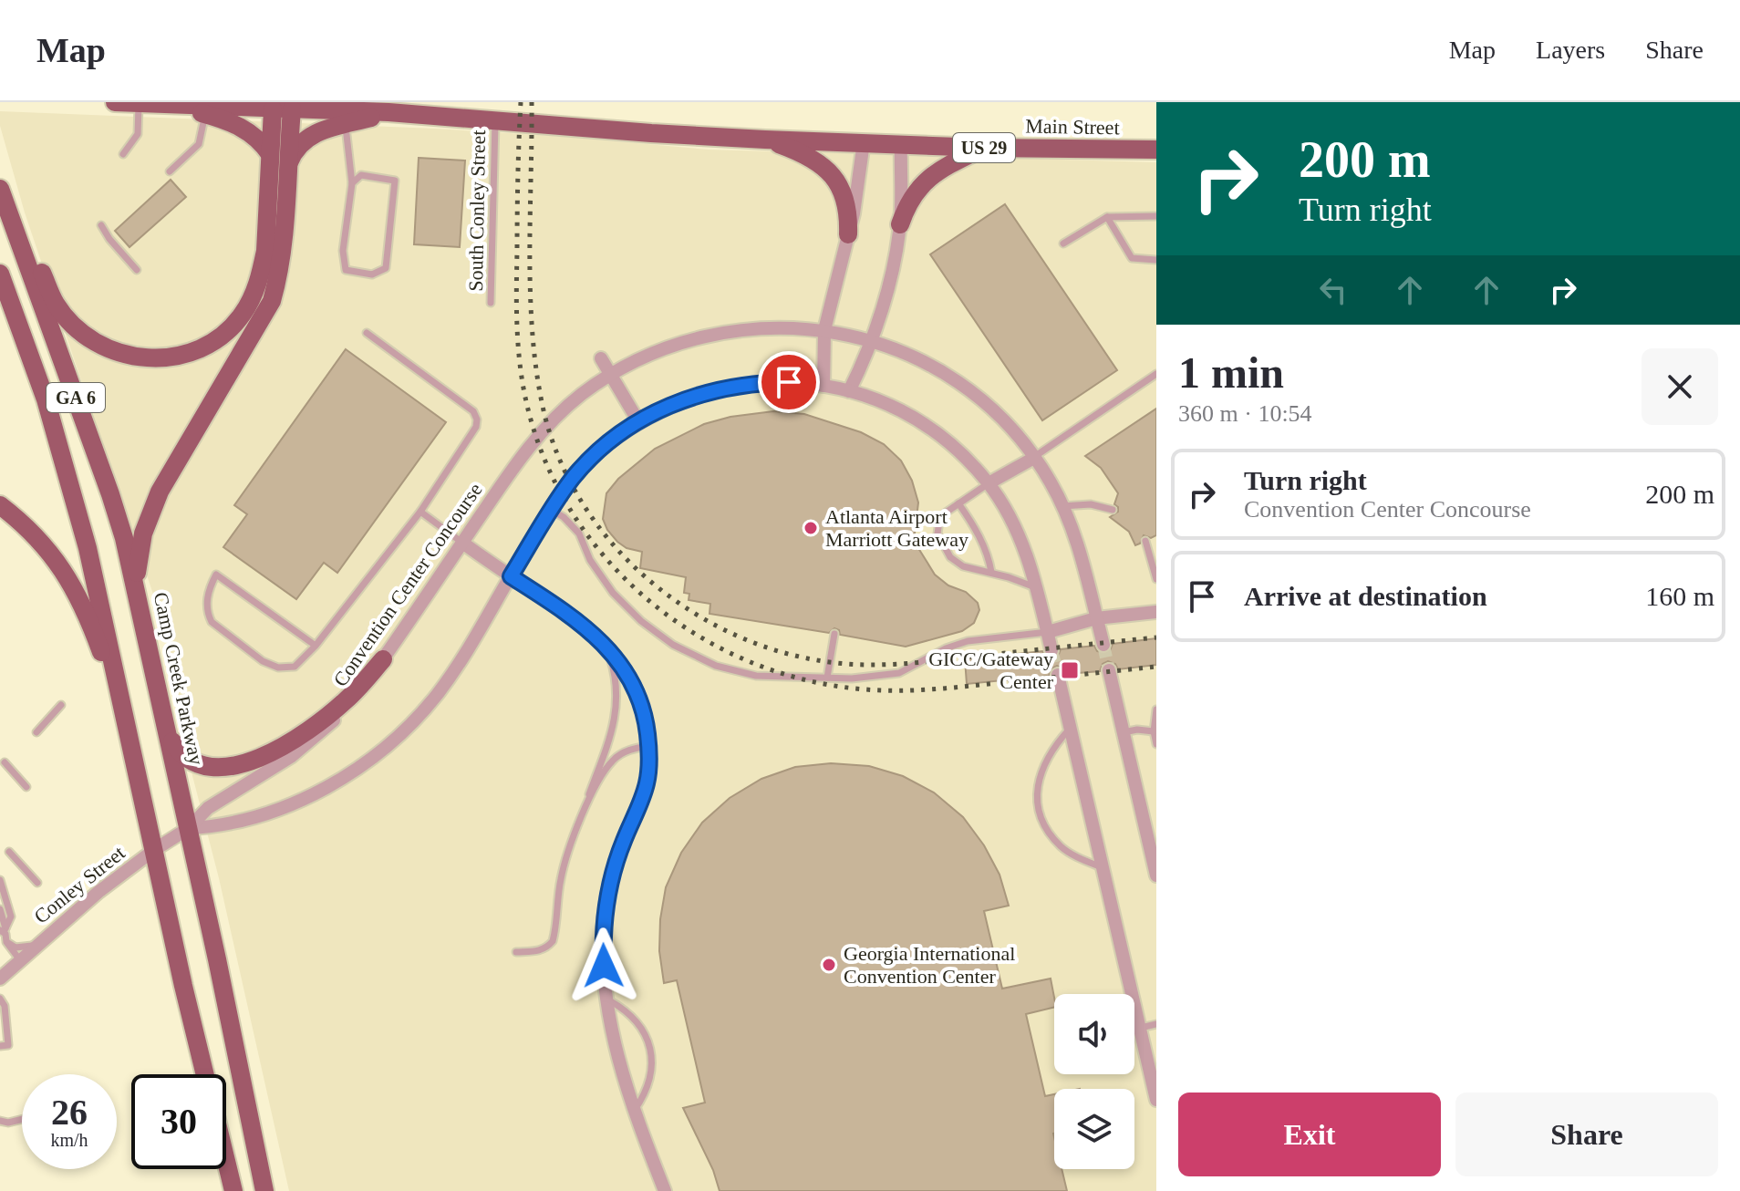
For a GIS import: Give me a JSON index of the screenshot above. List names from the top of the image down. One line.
{"streets":{"main road":["Main Street","US 29","GA 6","Camp Creek Parkway"],"street":["Convention Center Concourse","Conley Street"],"lane":["South Conley Street"]},"crossings":[["Main Street","South Conley Street"],["GA 6","Conley Street"],["Convention Center Concourse","Camp Creek Parkway"],["Convention Center Concourse","Conley Street"],["Camp Creek Parkway","Conley Street"]],"places":{"other":["Atlanta Airport Marriott Gateway","Georgia International Convention Center"],"transit":["GICC/Gateway Center"]},"page":{"header":"Map","nav":["Map","Layers","Share"],"turn":["200 m","Turn right"],"heading":["1 min","360 m · 10:54"],"list":[{"name":"Turn right","note":"Convention Center Concourse","value":"200 m"},{"name":"Arrive at destination","value":"160 m"}],"speed":"26 km/h","limit":"30","buttons":["Exit","Share"]}}
